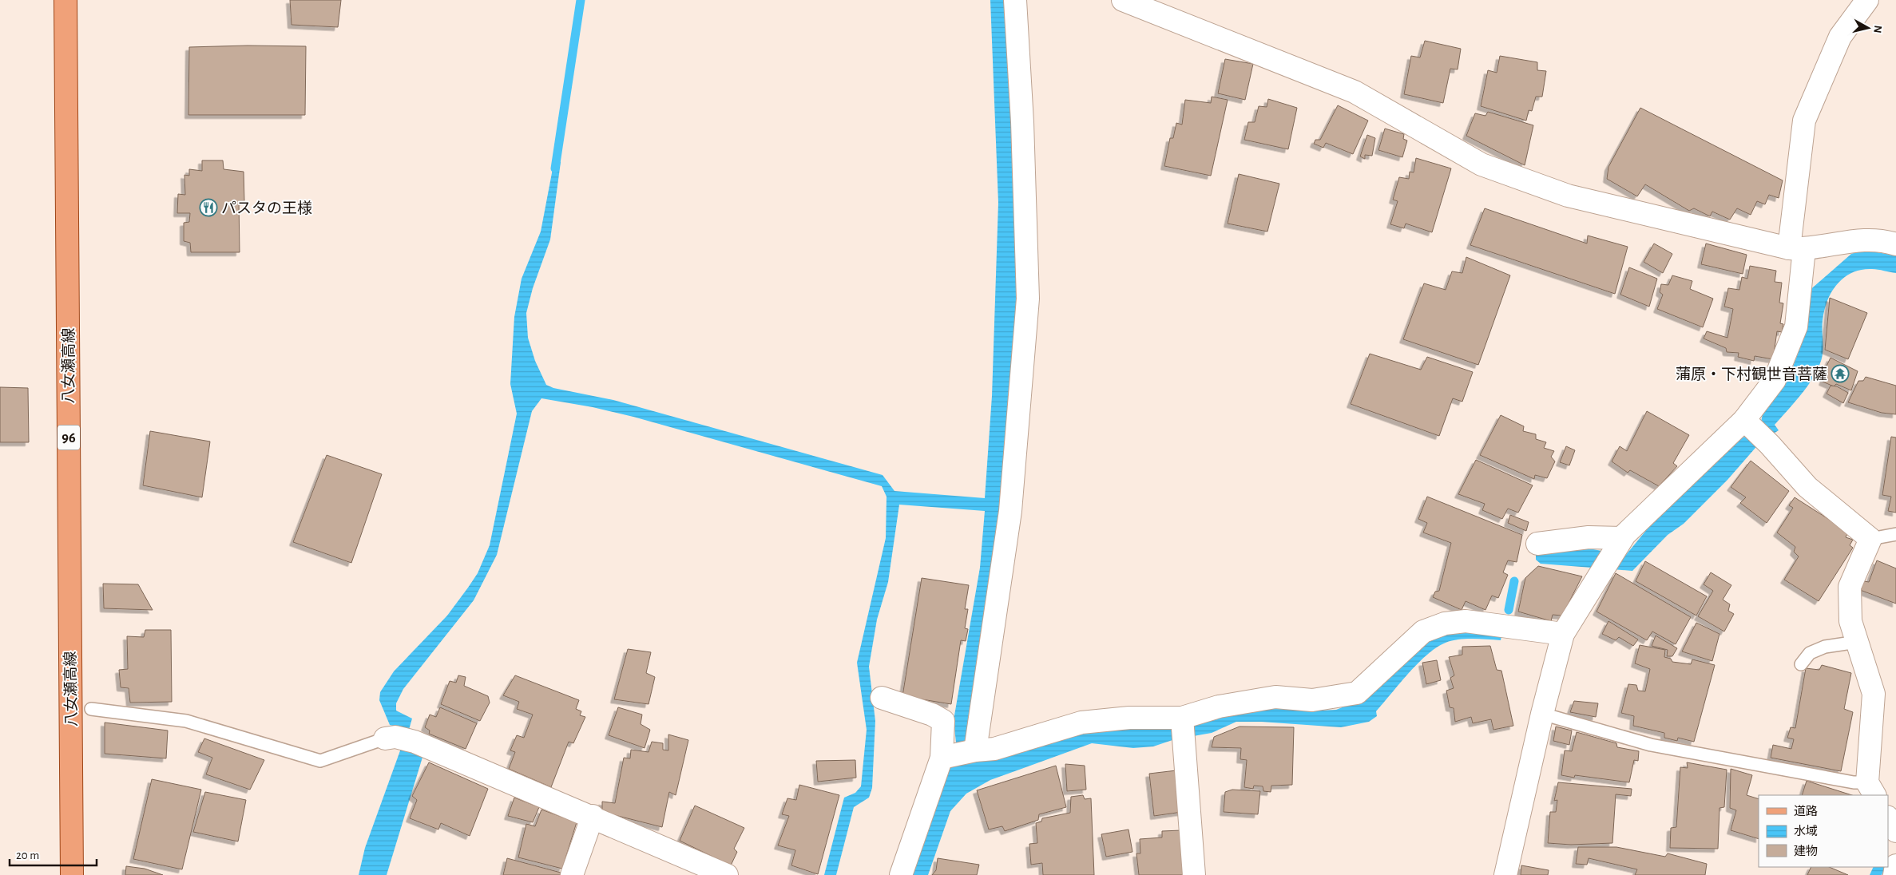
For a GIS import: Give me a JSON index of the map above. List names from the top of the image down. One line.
{"streets":{"main road":["八女瀬高線","96"]},"places":{"restaurant":["パスタの王様"],"temple":["蒲原・下村観世音菩薩"]},"legend":["道路","水域","建物"],"scale_bar":"20 m","north":"right"}
